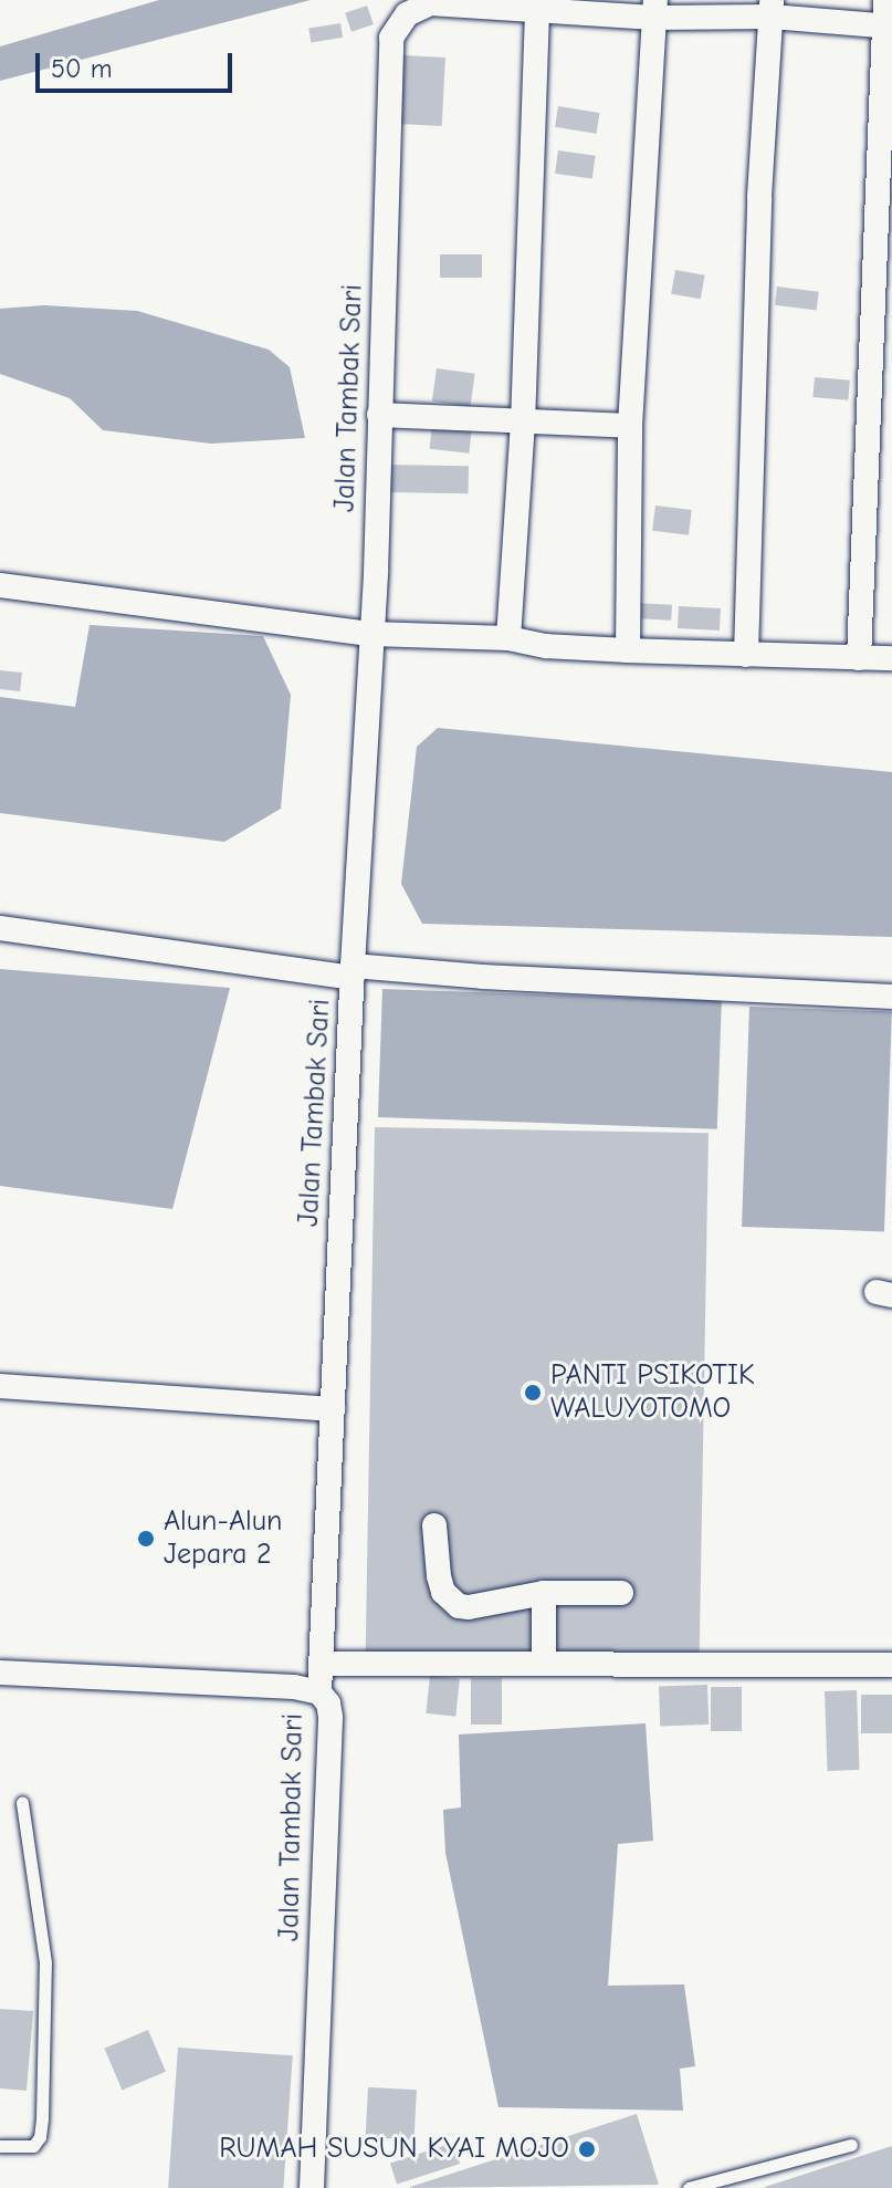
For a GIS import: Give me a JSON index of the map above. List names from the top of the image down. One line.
{"streets":{"street":["Jalan Tambak Sari"]},"places":["PANTI PSIKOTIK WALUYOTOMO","Alun-Alun Jepara 2","RUMAH SUSUN KYAI MOJO"],"scale_bar":"50 m"}
